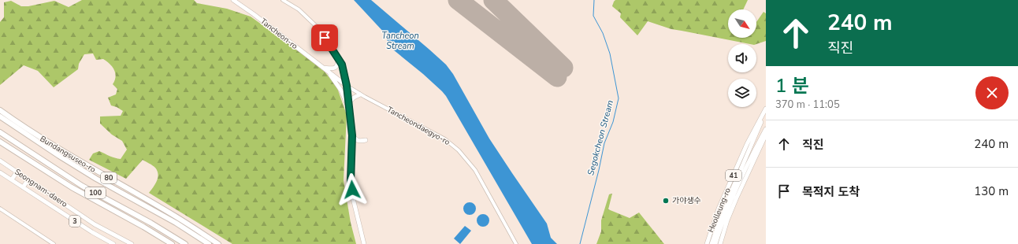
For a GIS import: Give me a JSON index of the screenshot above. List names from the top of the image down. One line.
{"streets":{"highway":["Bundangsuseo-ro","80","100"],"main road":["Tancheon-ro","41","Seongnam-daero","Heolleung-ro","3"],"street":["Tancheondaegyo-ro"]},"crossings":[["Tancheon-ro","Tancheondaegyo-ro"]],"water":["Tancheon Stream","Segokcheon Stream"],"places":["가야생수"],"north":"bottom right","page":{"turn":["240 m","직진"],"heading":["1 분","370 m · 11:05"],"list":[{"name":"직진","value":"240 m"},{"name":"목적지 도착","value":"130 m"}]}}
